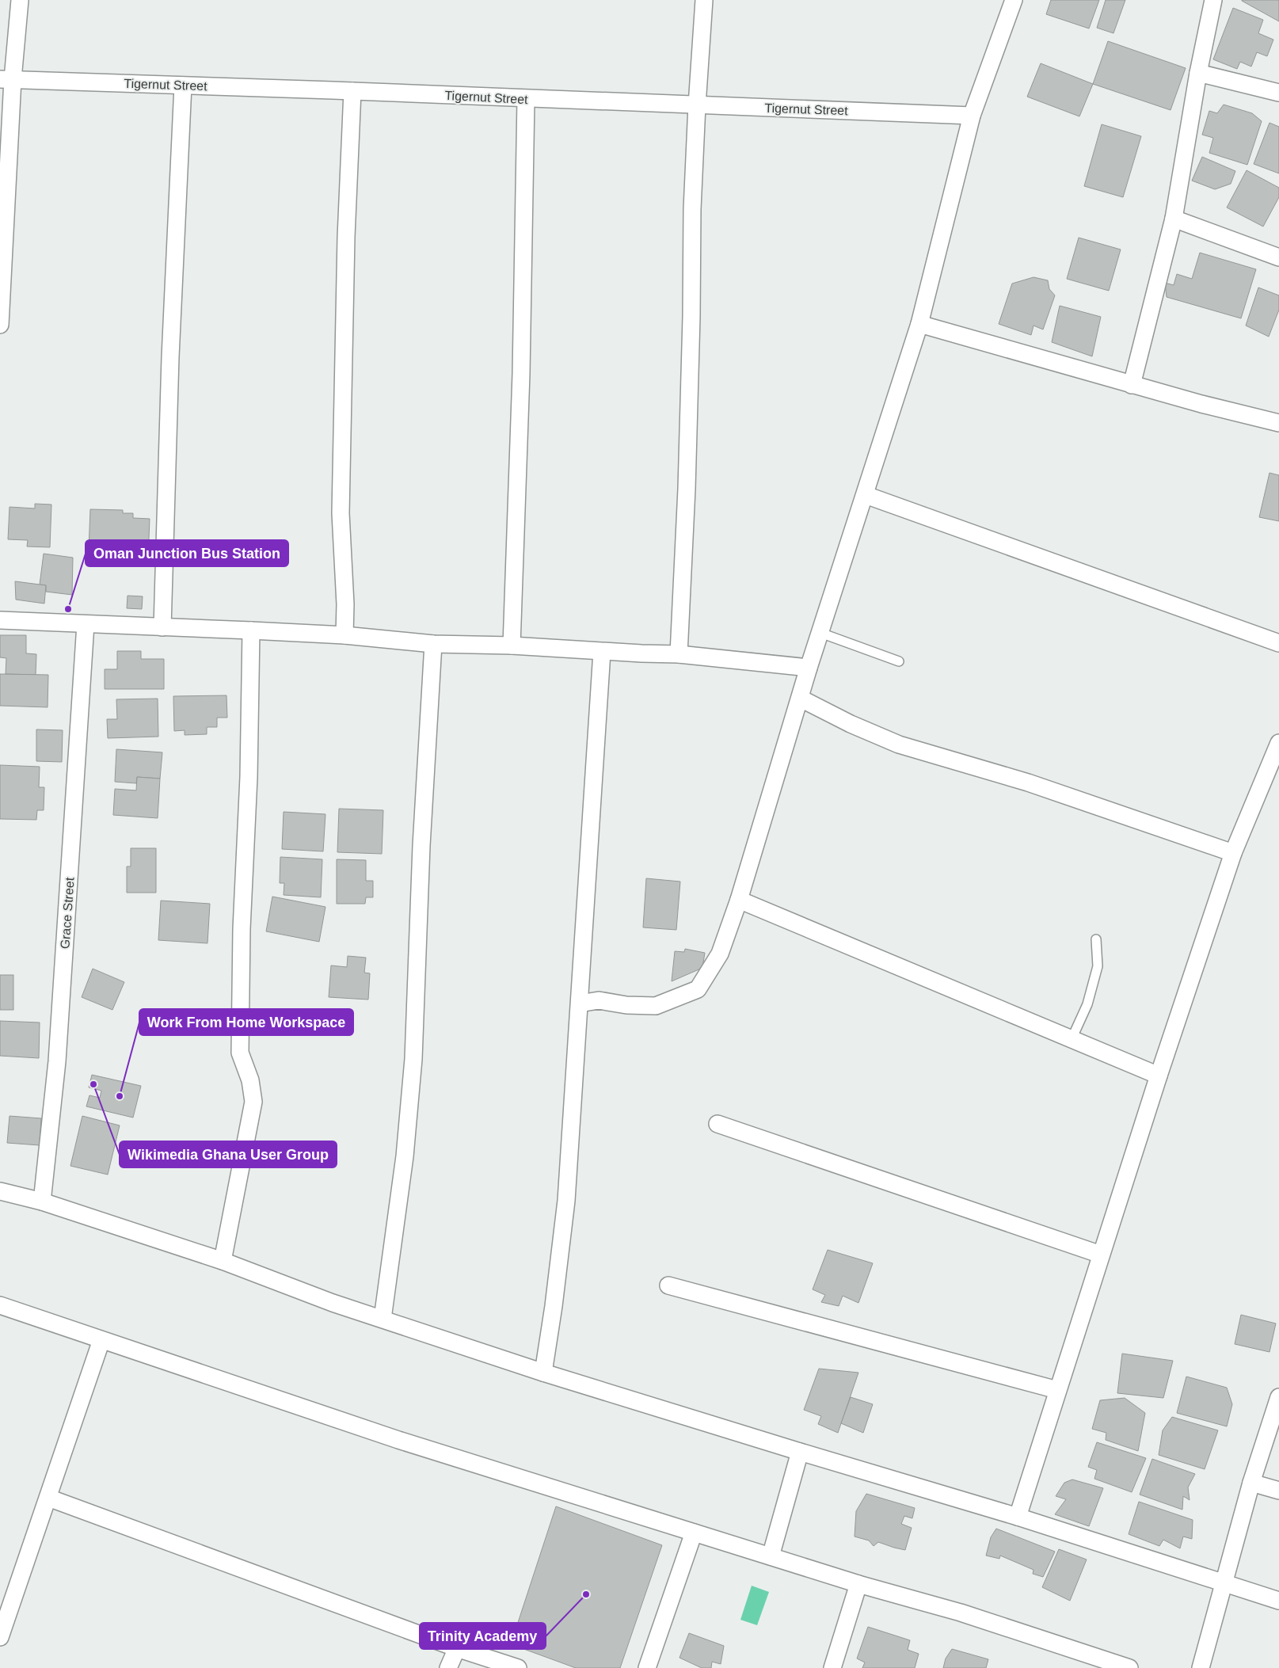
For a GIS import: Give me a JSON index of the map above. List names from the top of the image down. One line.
{"streets":{"street":["Tigernut Street","Grace Street"]},"places":["Oman Junction Bus Station","Wikimedia Ghana User Group","Work From Home Workspace","Trinity Academy"]}
